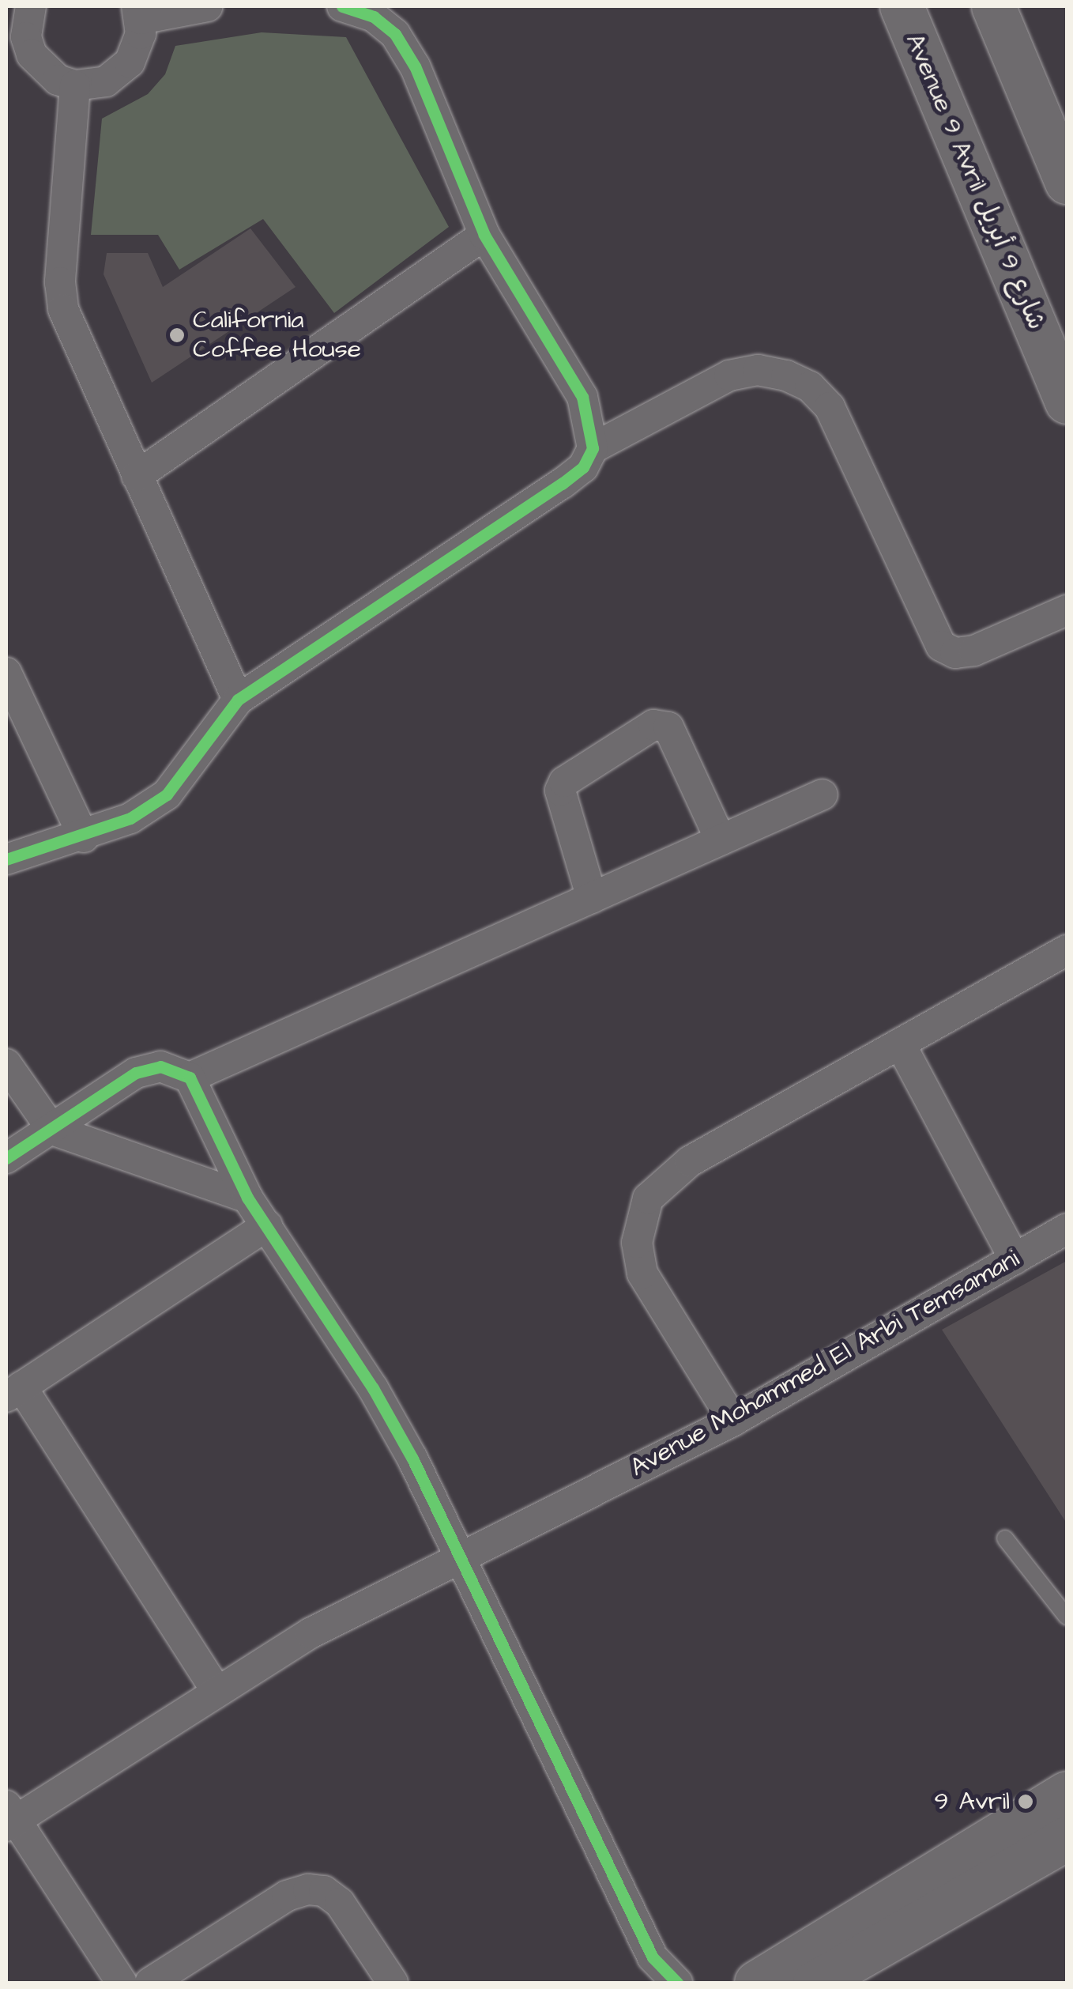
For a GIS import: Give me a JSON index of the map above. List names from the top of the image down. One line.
{"streets":{"main road":["Avenue 9 Avril شارع 9 أبريل"],"street":["Avenue Mohammed El Arbi Temsamani"]},"places":["California Coffee House","9 Avril"]}
